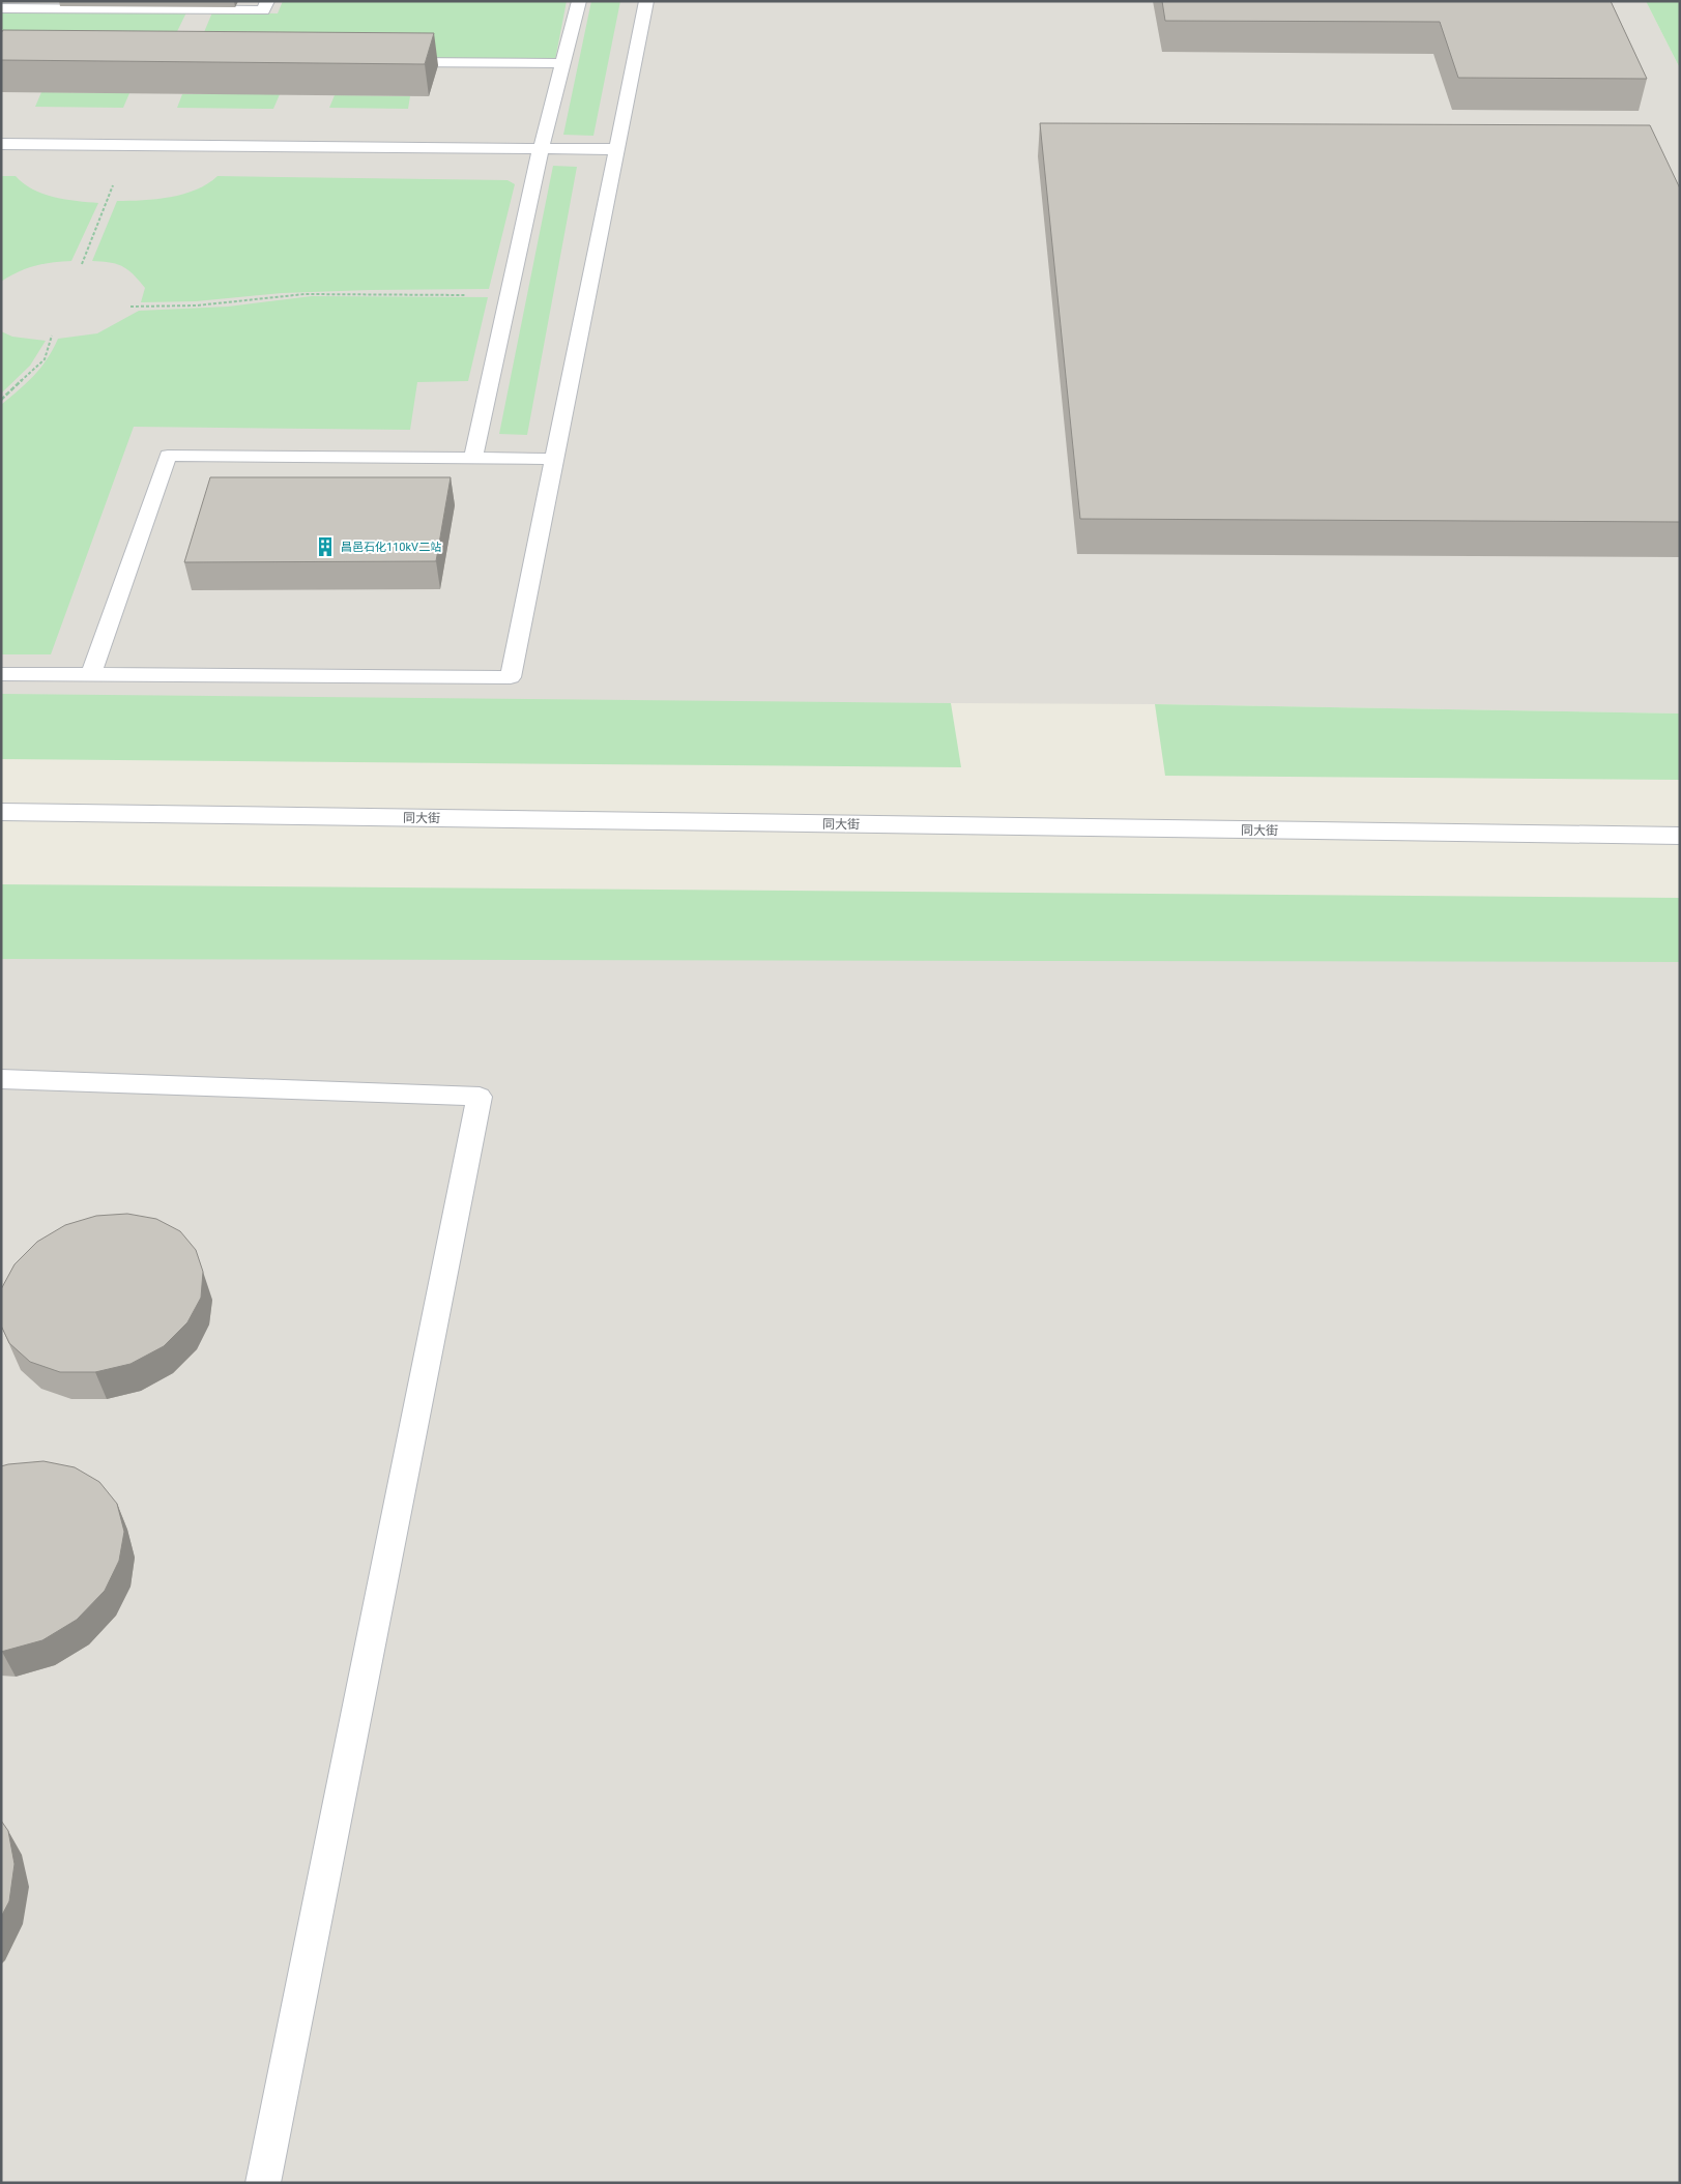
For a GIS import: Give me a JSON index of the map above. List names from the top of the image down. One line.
{"streets":{"street":["同大街"]},"places":{"building":["昌邑石化110kV二站"]}}
